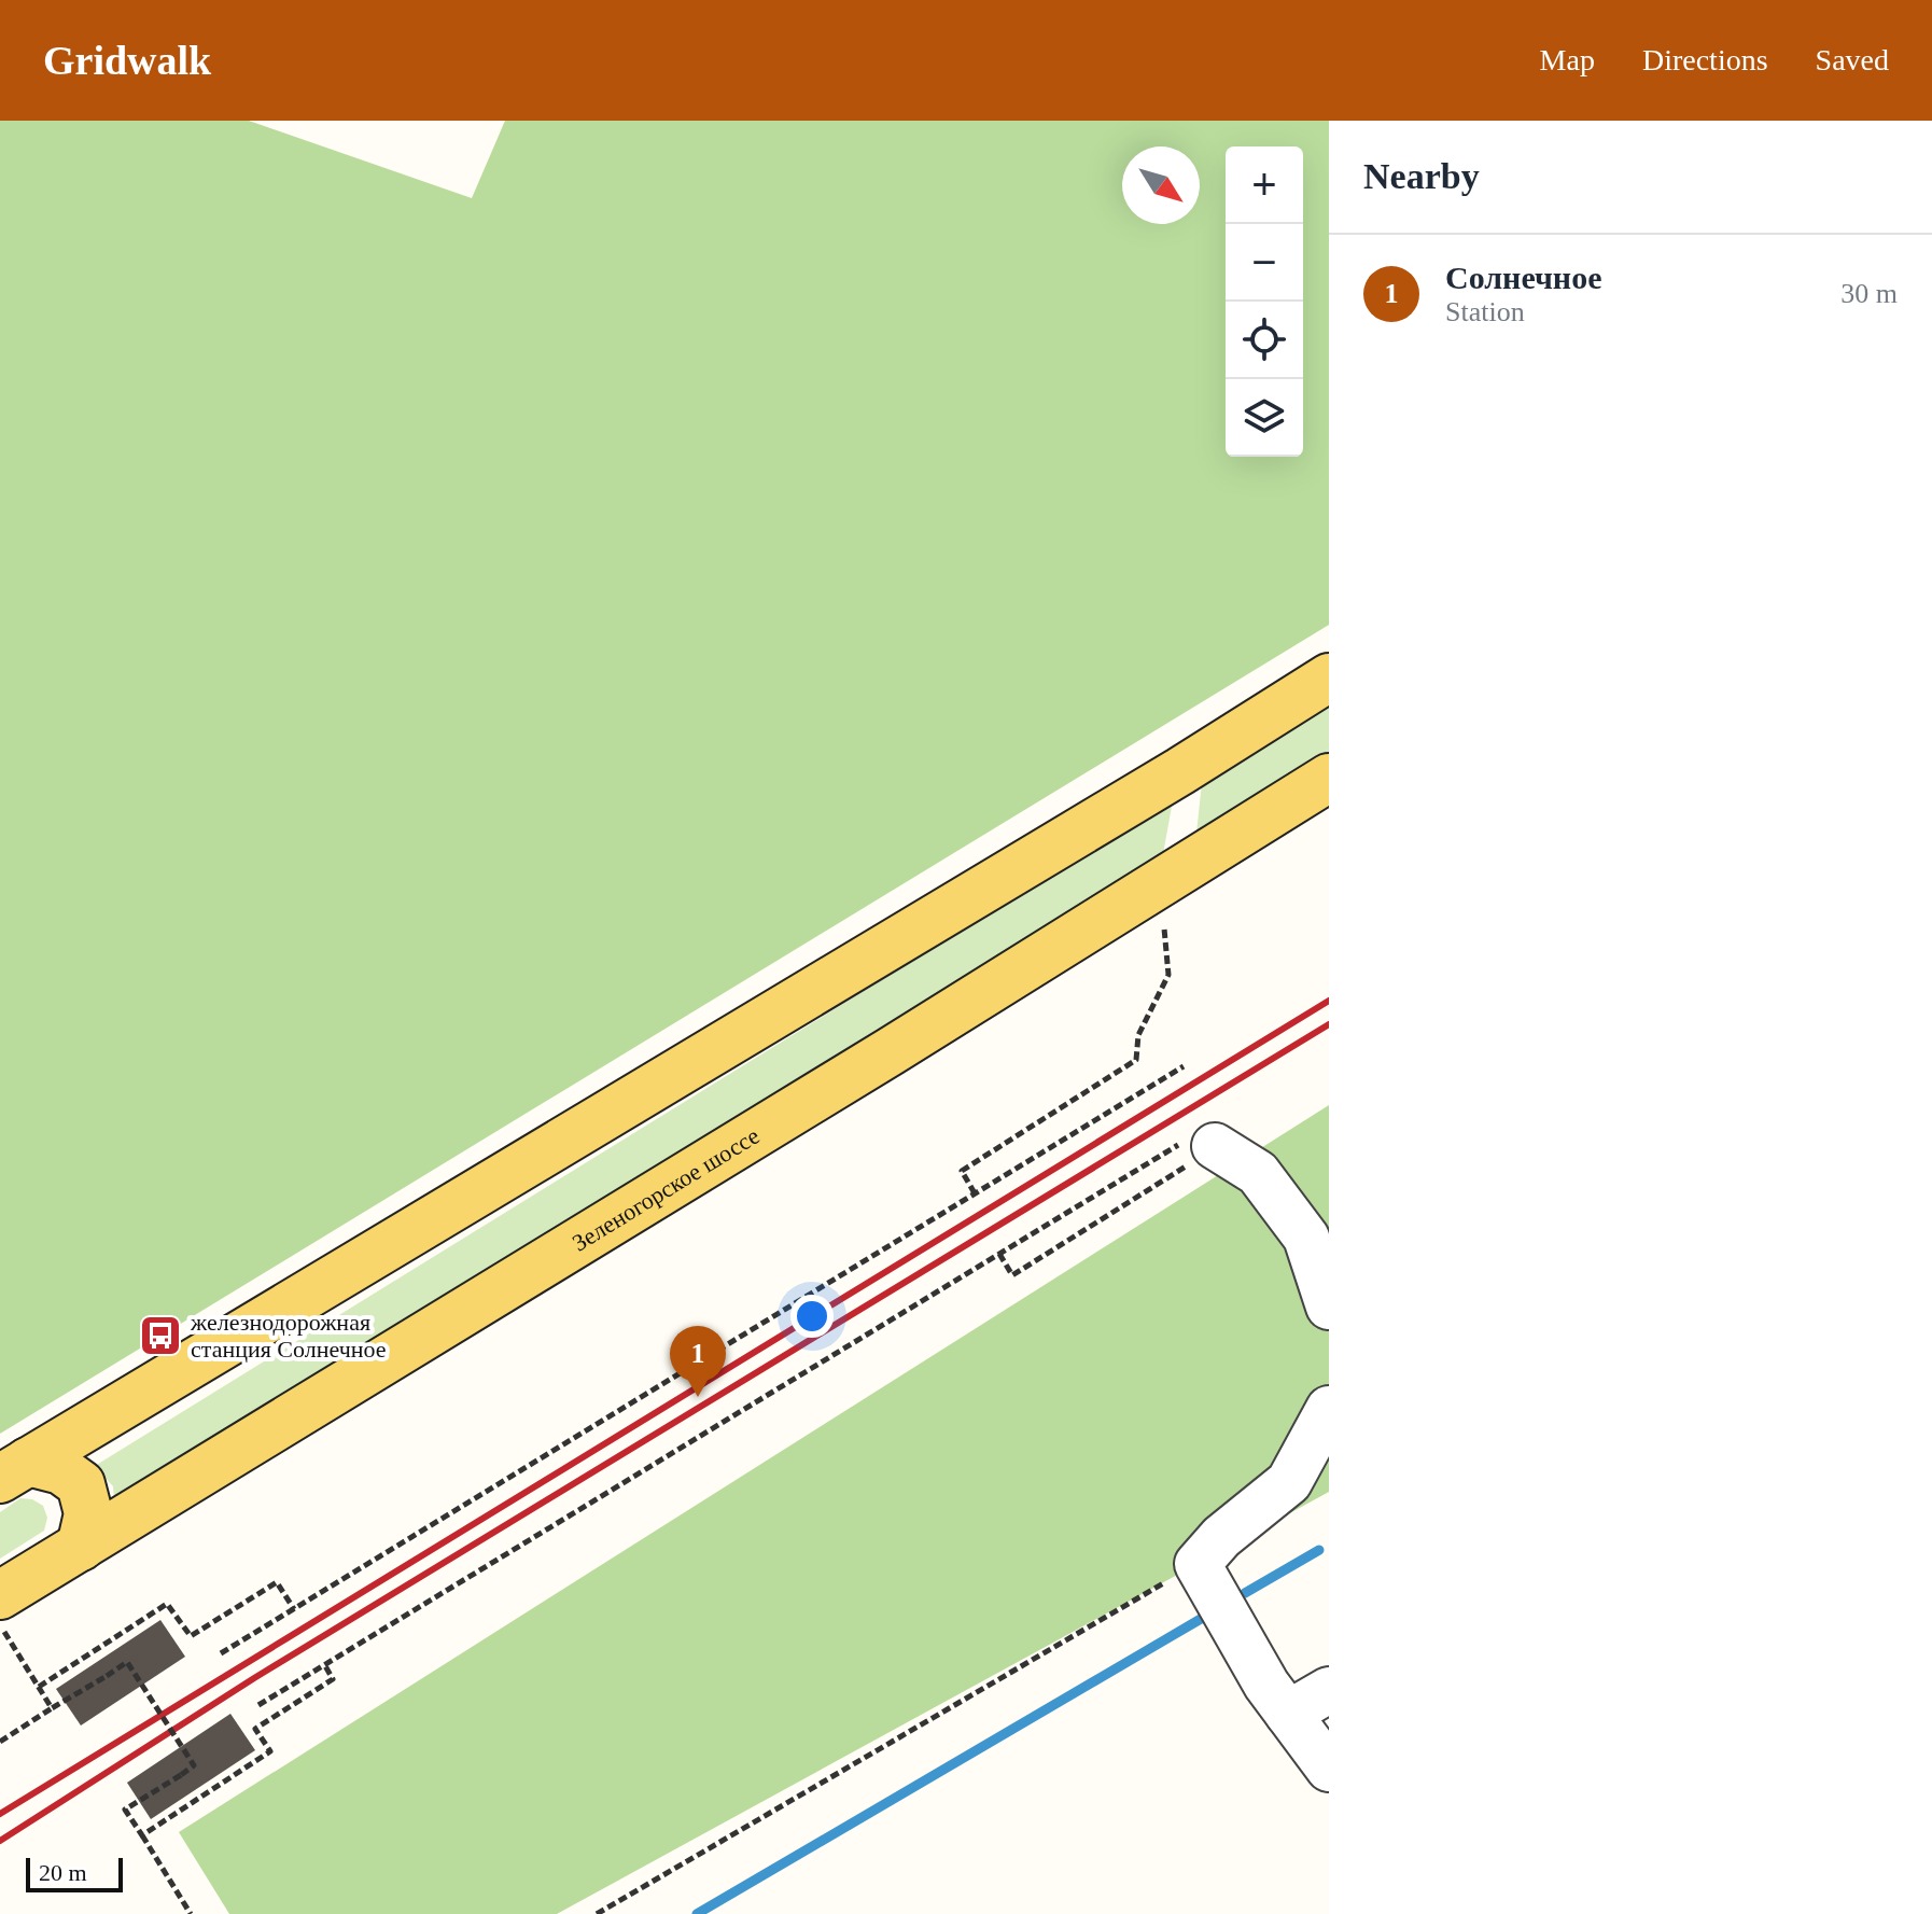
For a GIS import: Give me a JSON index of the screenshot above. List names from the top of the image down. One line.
{"streets":{"main road":["Зеленогорское шоссе"]},"places":{"bus stop":["железнодорожная станция Солнечное"]},"scale_bar":"20 m","north":"bottom right","page":{"header":"Gridwalk","nav":["Map","Directions","Saved"],"heading":"Nearby","map_buttons":["+","−"],"list":[{"mark":"1","name":"Солнечное","note":"Station","value":"30 m"}],"pins":"1","scale":"20 m"}}
